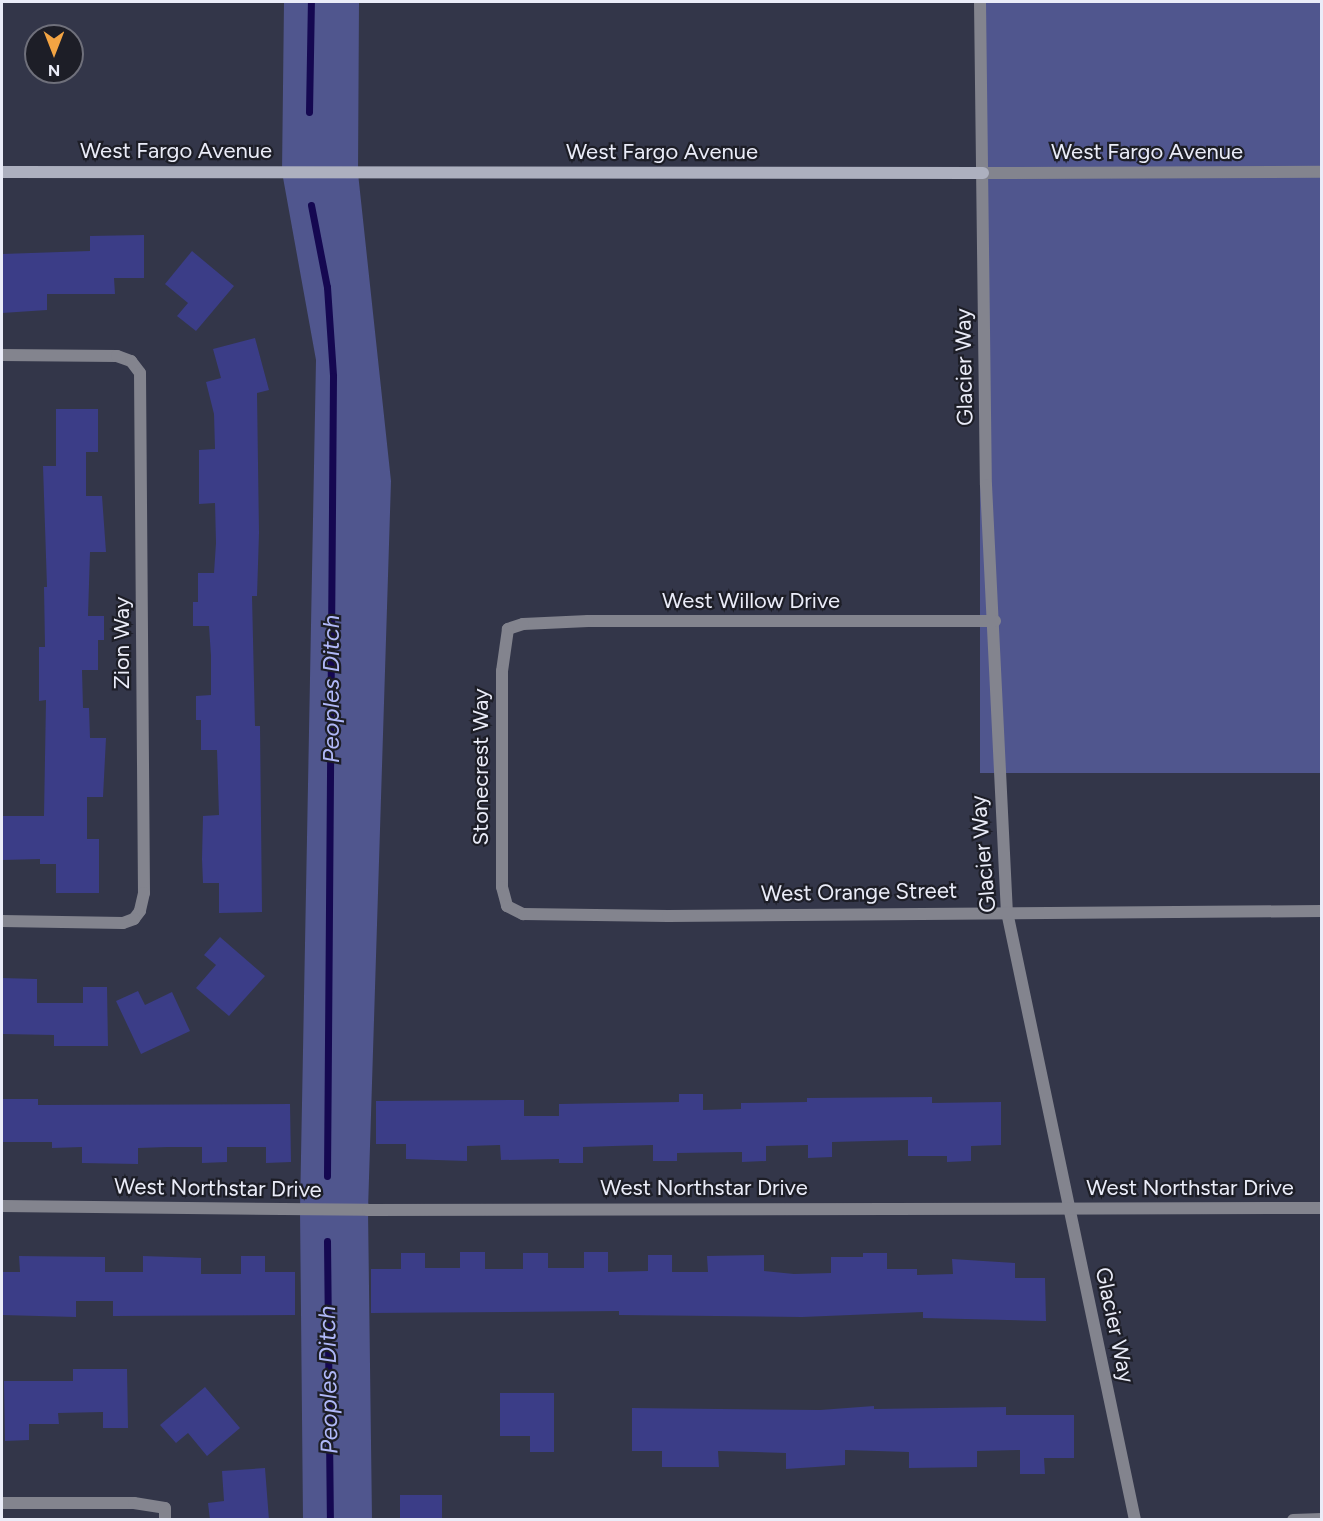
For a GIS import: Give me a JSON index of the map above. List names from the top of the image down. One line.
{"streets":{"main road":["West Fargo Avenue"],"street":["Glacier Way","West Willow Drive","Zion Way","Stonecrest Way","West Orange Street","West Northstar Drive"]},"crossings":[["West Fargo Avenue","Glacier Way"],["Glacier Way","West Willow Drive"],["Glacier Way","West Orange Street"],["Glacier Way","West Northstar Drive"],["West Willow Drive","Stonecrest Way"],["Stonecrest Way","West Orange Street"]],"water":["Peoples Ditch"],"north":"bottom"}
